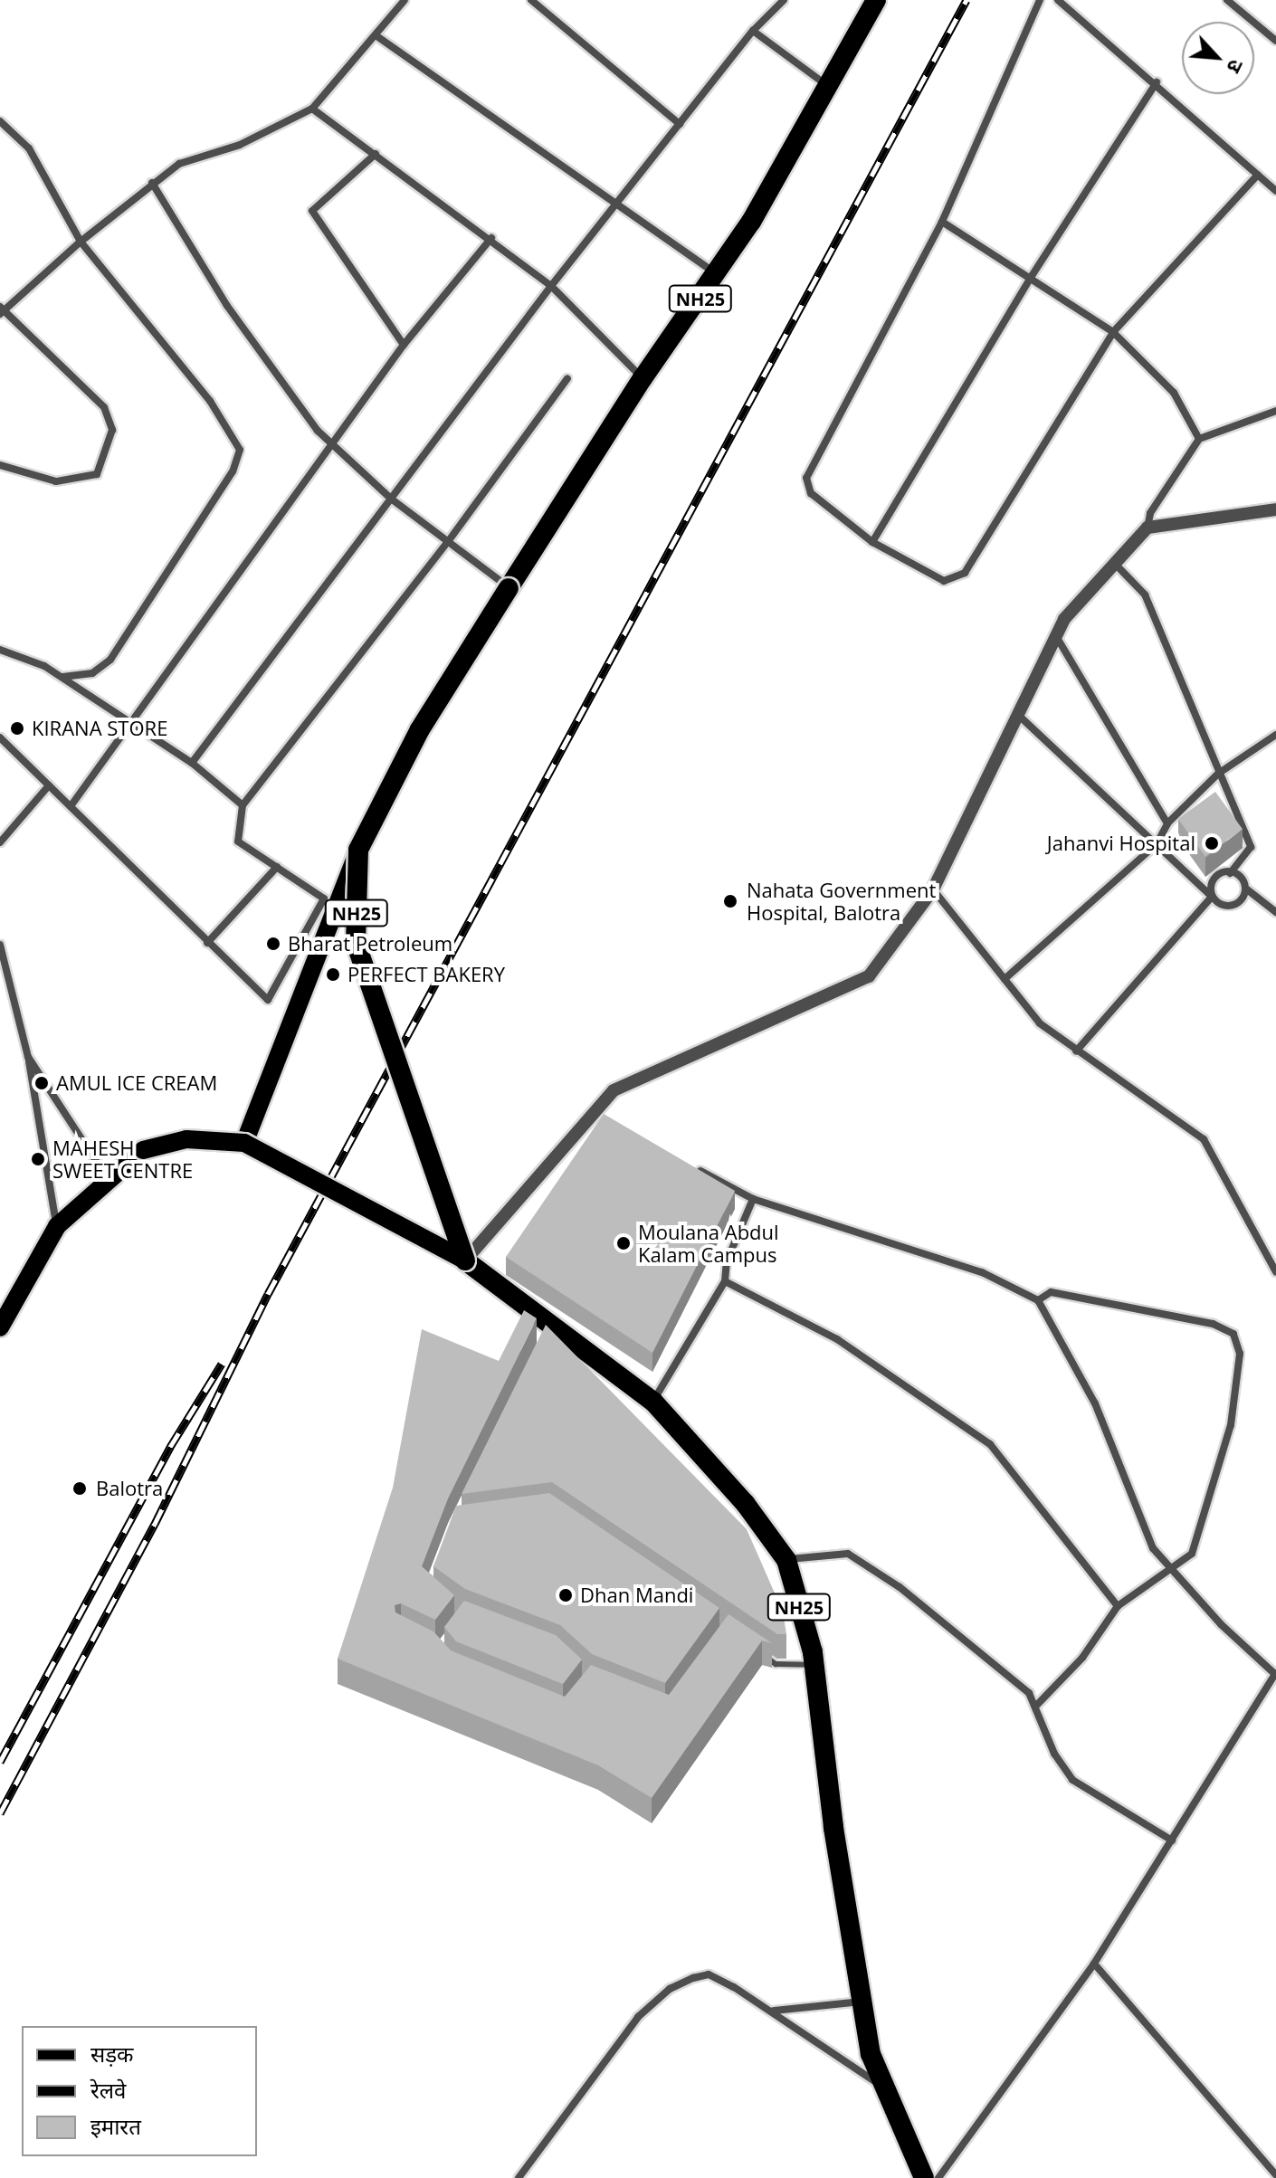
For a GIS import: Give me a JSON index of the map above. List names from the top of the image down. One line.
{"streets":{"highway":["NH25"]},"places":["KIRANA STORE","Jahanvi Hospital","Nahata Government Hospital, Balotra","Bharat Petroleum","PERFECT BAKERY","AMUL ICE CREAM","MAHESH SWEET CENTRE","Moulana Abdul Kalam Campus","Balotra","Dhan Mandi"],"legend":["सड़क","रेलवे","इमारत"],"north":"bottom right"}
